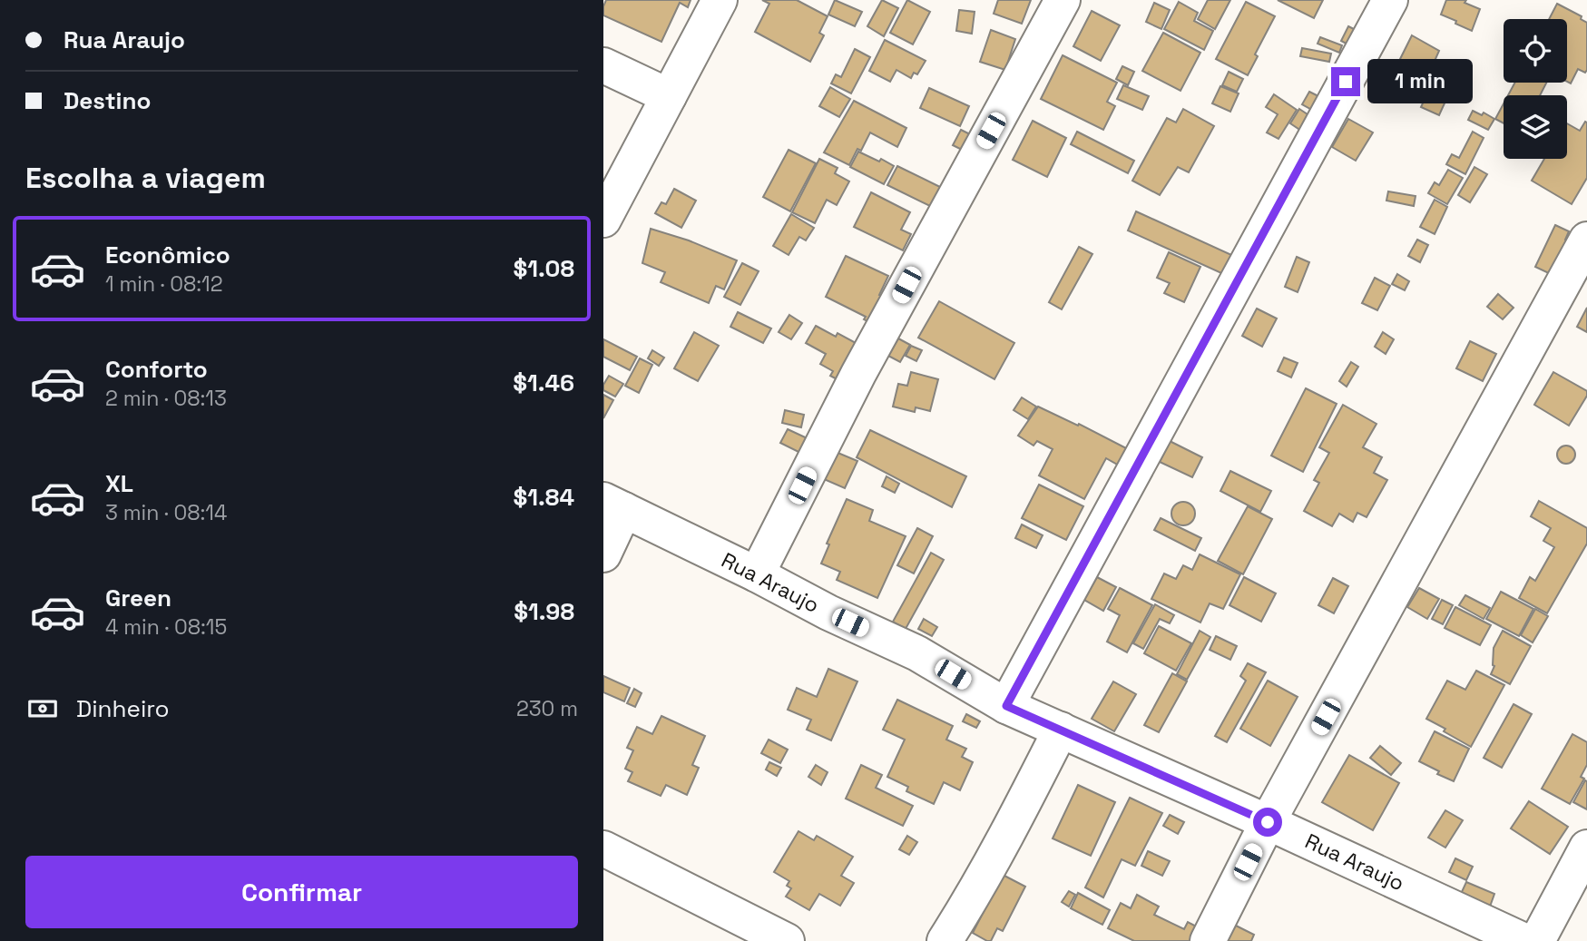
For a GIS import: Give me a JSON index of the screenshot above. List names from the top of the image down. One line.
{"streets":{"street":["Rua Araujo"]},"page":{"banner":["Rua Araujo","Destino"],"bubble":"1 min","heading":"Escolha a viagem","list":[{"name":"Econômico","note":"1 min · 08:12","value":"$1.08"},{"name":"Conforto","note":"2 min · 08:13","value":"$1.46"},{"name":"XL","note":"3 min · 08:14","value":"$1.84"},{"name":"Green","note":"4 min · 08:15","value":"$1.98"}],"pay":["Dinheiro","230 m"],"buttons":"Confirmar"}}
